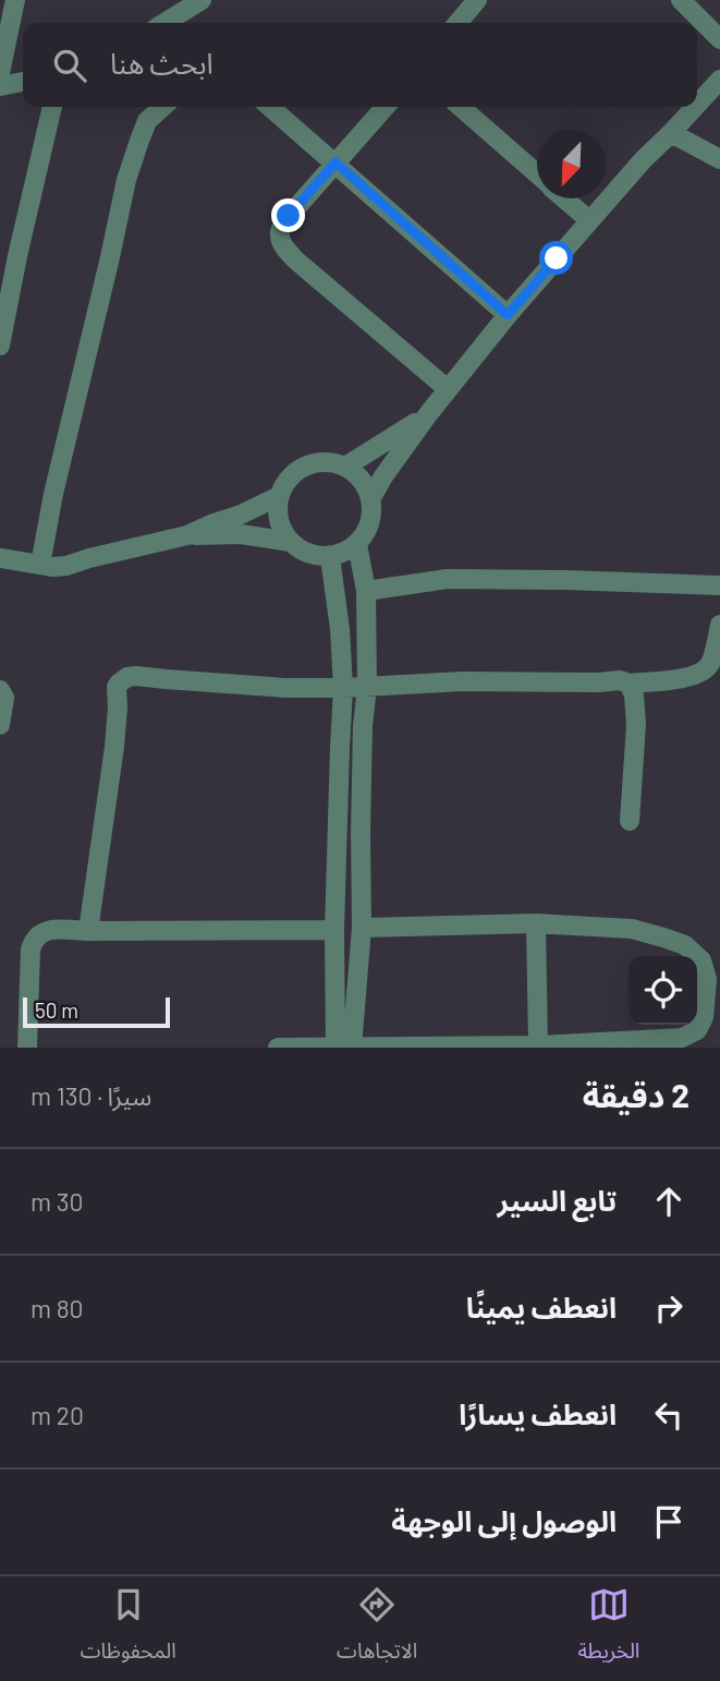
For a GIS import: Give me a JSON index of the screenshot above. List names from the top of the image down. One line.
{"scale_bar":"50 m","north":"bottom left","page":{"search":"ابحث هنا","scale":"50 m","heading":["2 دقيقة","سيرًا · 130 m"],"list":[["تابع السير","30 m"],["انعطف يمينًا","80 m"],["انعطف يسارًا","20 m"],"الوصول إلى الوجهة"],"nav":["الخريطة","الاتجاهات","المحفوظات"]}}
